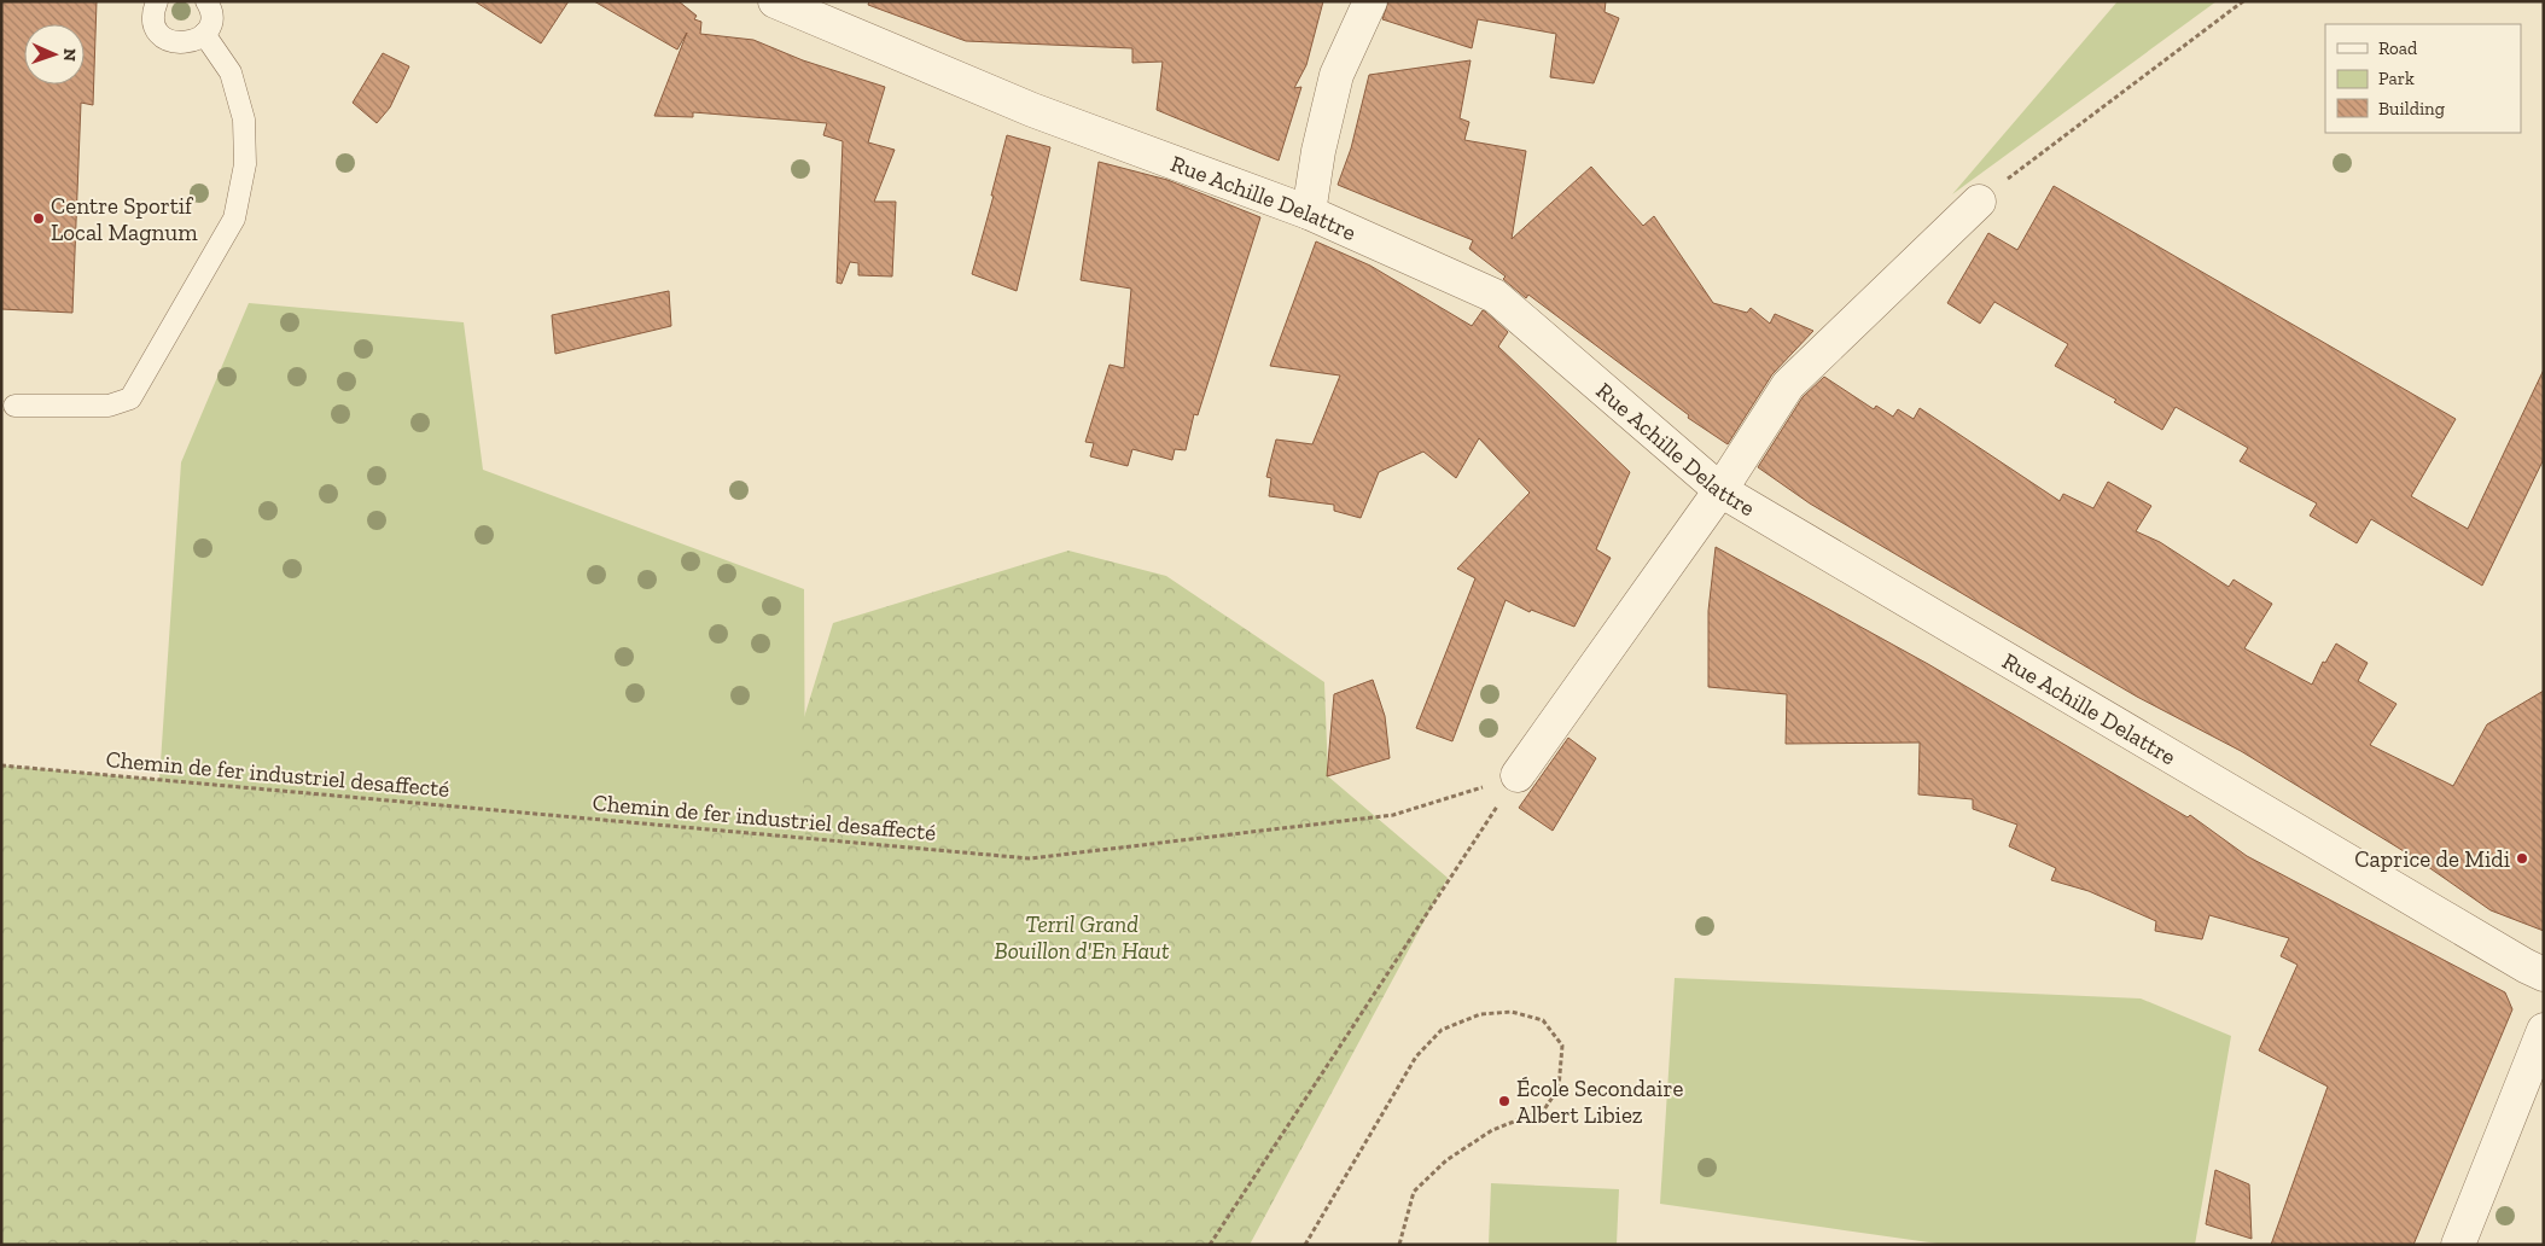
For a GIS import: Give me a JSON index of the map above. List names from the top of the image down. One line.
{"streets":{"street":["Rue Achille Delattre"],"path":["Chemin de fer industriel desaffecté"]},"parks":["Terril Grand Bouillon d'En Haut"],"places":["Centre Sportif Local Magnum","Caprice de Midi","École Secondaire Albert Libiez"],"legend":["Road","Park","Building"],"north":"right"}
